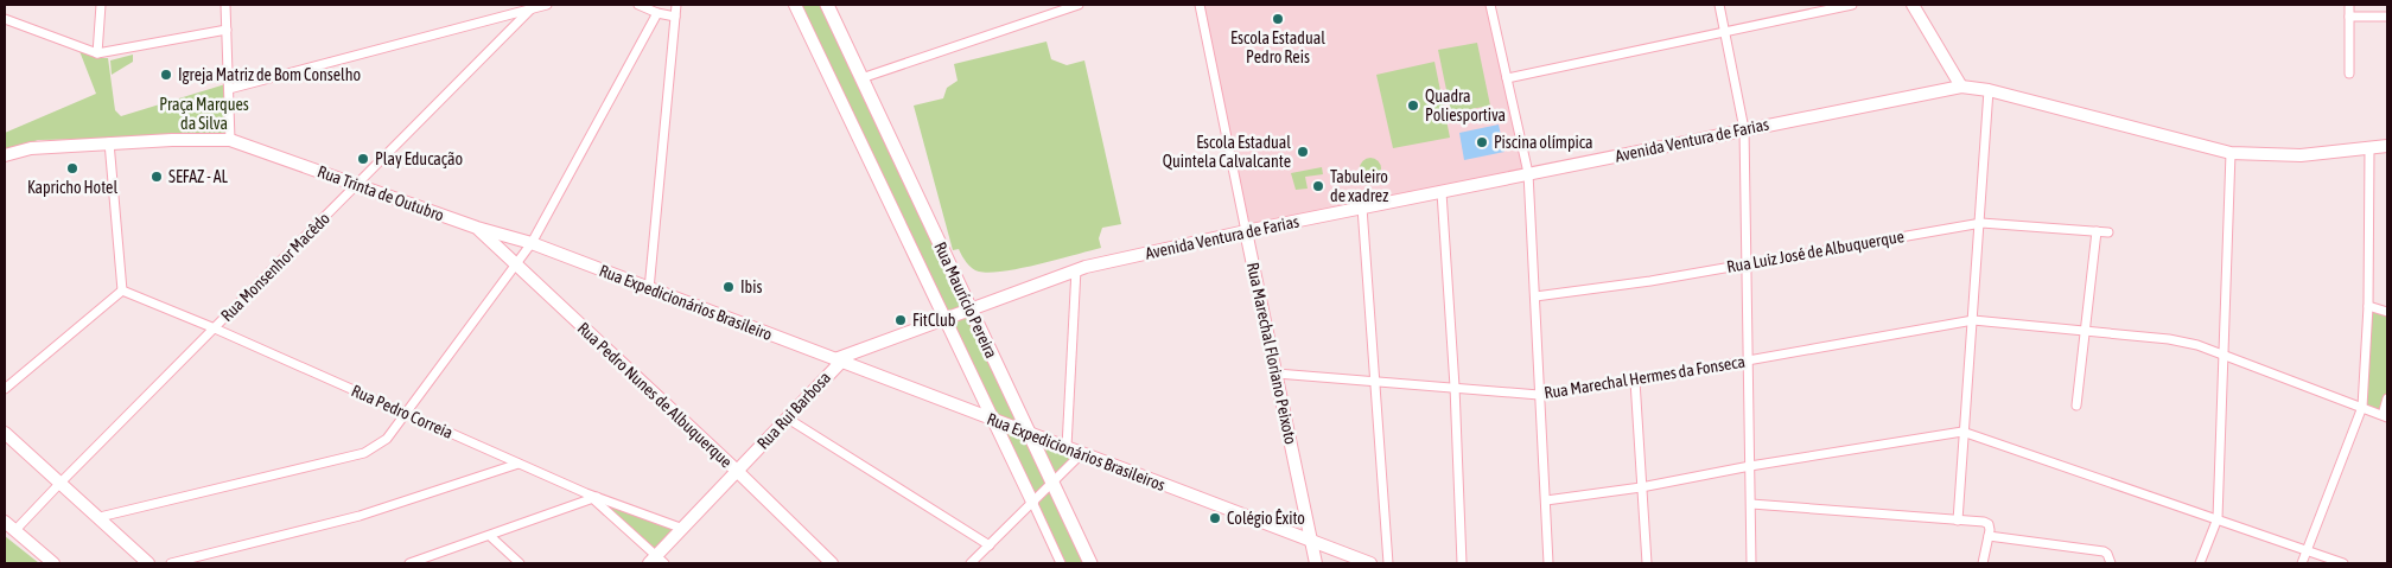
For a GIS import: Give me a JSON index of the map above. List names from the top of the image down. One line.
{"streets":{"main road":["Rua Maurício Pereira"],"street":["Avenida Ventura de Farias","Rua Trinta de Outubro","Rua Luiz José de Albuquerque","Rua Monsenhor Macêdo","Rua Expedicionários Brasileiro","Rua Marechal Floriano Peixoto","Rua Marechal Hermes da Fonseca","Rua Pedro Nunes de Albuquerque","Rua Rui Barbosa","Rua Pedro Correia","Rua Expedicionários Brasileiros"]},"crossings":[["Avenida Ventura de Farias","Rua Maurício Pereira"],["Avenida Ventura de Farias","Rua Expedicionários Brasileiro"],["Avenida Ventura de Farias","Rua Marechal Floriano Peixoto"],["Avenida Ventura de Farias","Rua Rui Barbosa"],["Avenida Ventura de Farias","Rua Expedicionários Brasileiros"],["Rua Trinta de Outubro","Rua Monsenhor Macêdo"],["Rua Trinta de Outubro","Rua Expedicionários Brasileiro"],["Rua Trinta de Outubro","Rua Pedro Nunes de Albuquerque"],["Rua Monsenhor Macêdo","Rua Pedro Correia"],["Rua Maurício Pereira","Rua Expedicionários Brasileiros"],["Rua Expedicionários Brasileiro","Rua Rui Barbosa"],["Rua Expedicionários Brasileiro","Rua Expedicionários Brasileiros"],["Rua Marechal Floriano Peixoto","Rua Marechal Hermes da Fonseca"],["Rua Marechal Floriano Peixoto","Rua Expedicionários Brasileiros"],["Rua Pedro Nunes de Albuquerque","Rua Rui Barbosa"],["Rua Rui Barbosa","Rua Pedro Correia"],["Rua Rui Barbosa","Rua Expedicionários Brasileiros"]],"parks":["Praça Marques da Silva"],"places":["Escola Estadual Pedro Reis","Igreja Matriz de Bom Conselho","Quadra Poliesportiva","Piscina olímpica","Escola Estadual Quintela Calvalcante","Play Educação","Kapricho Hotel","SEFAZ - AL","Tabuleiro de xadrez","Ibis","FitClub","Colégio Êxito"]}
